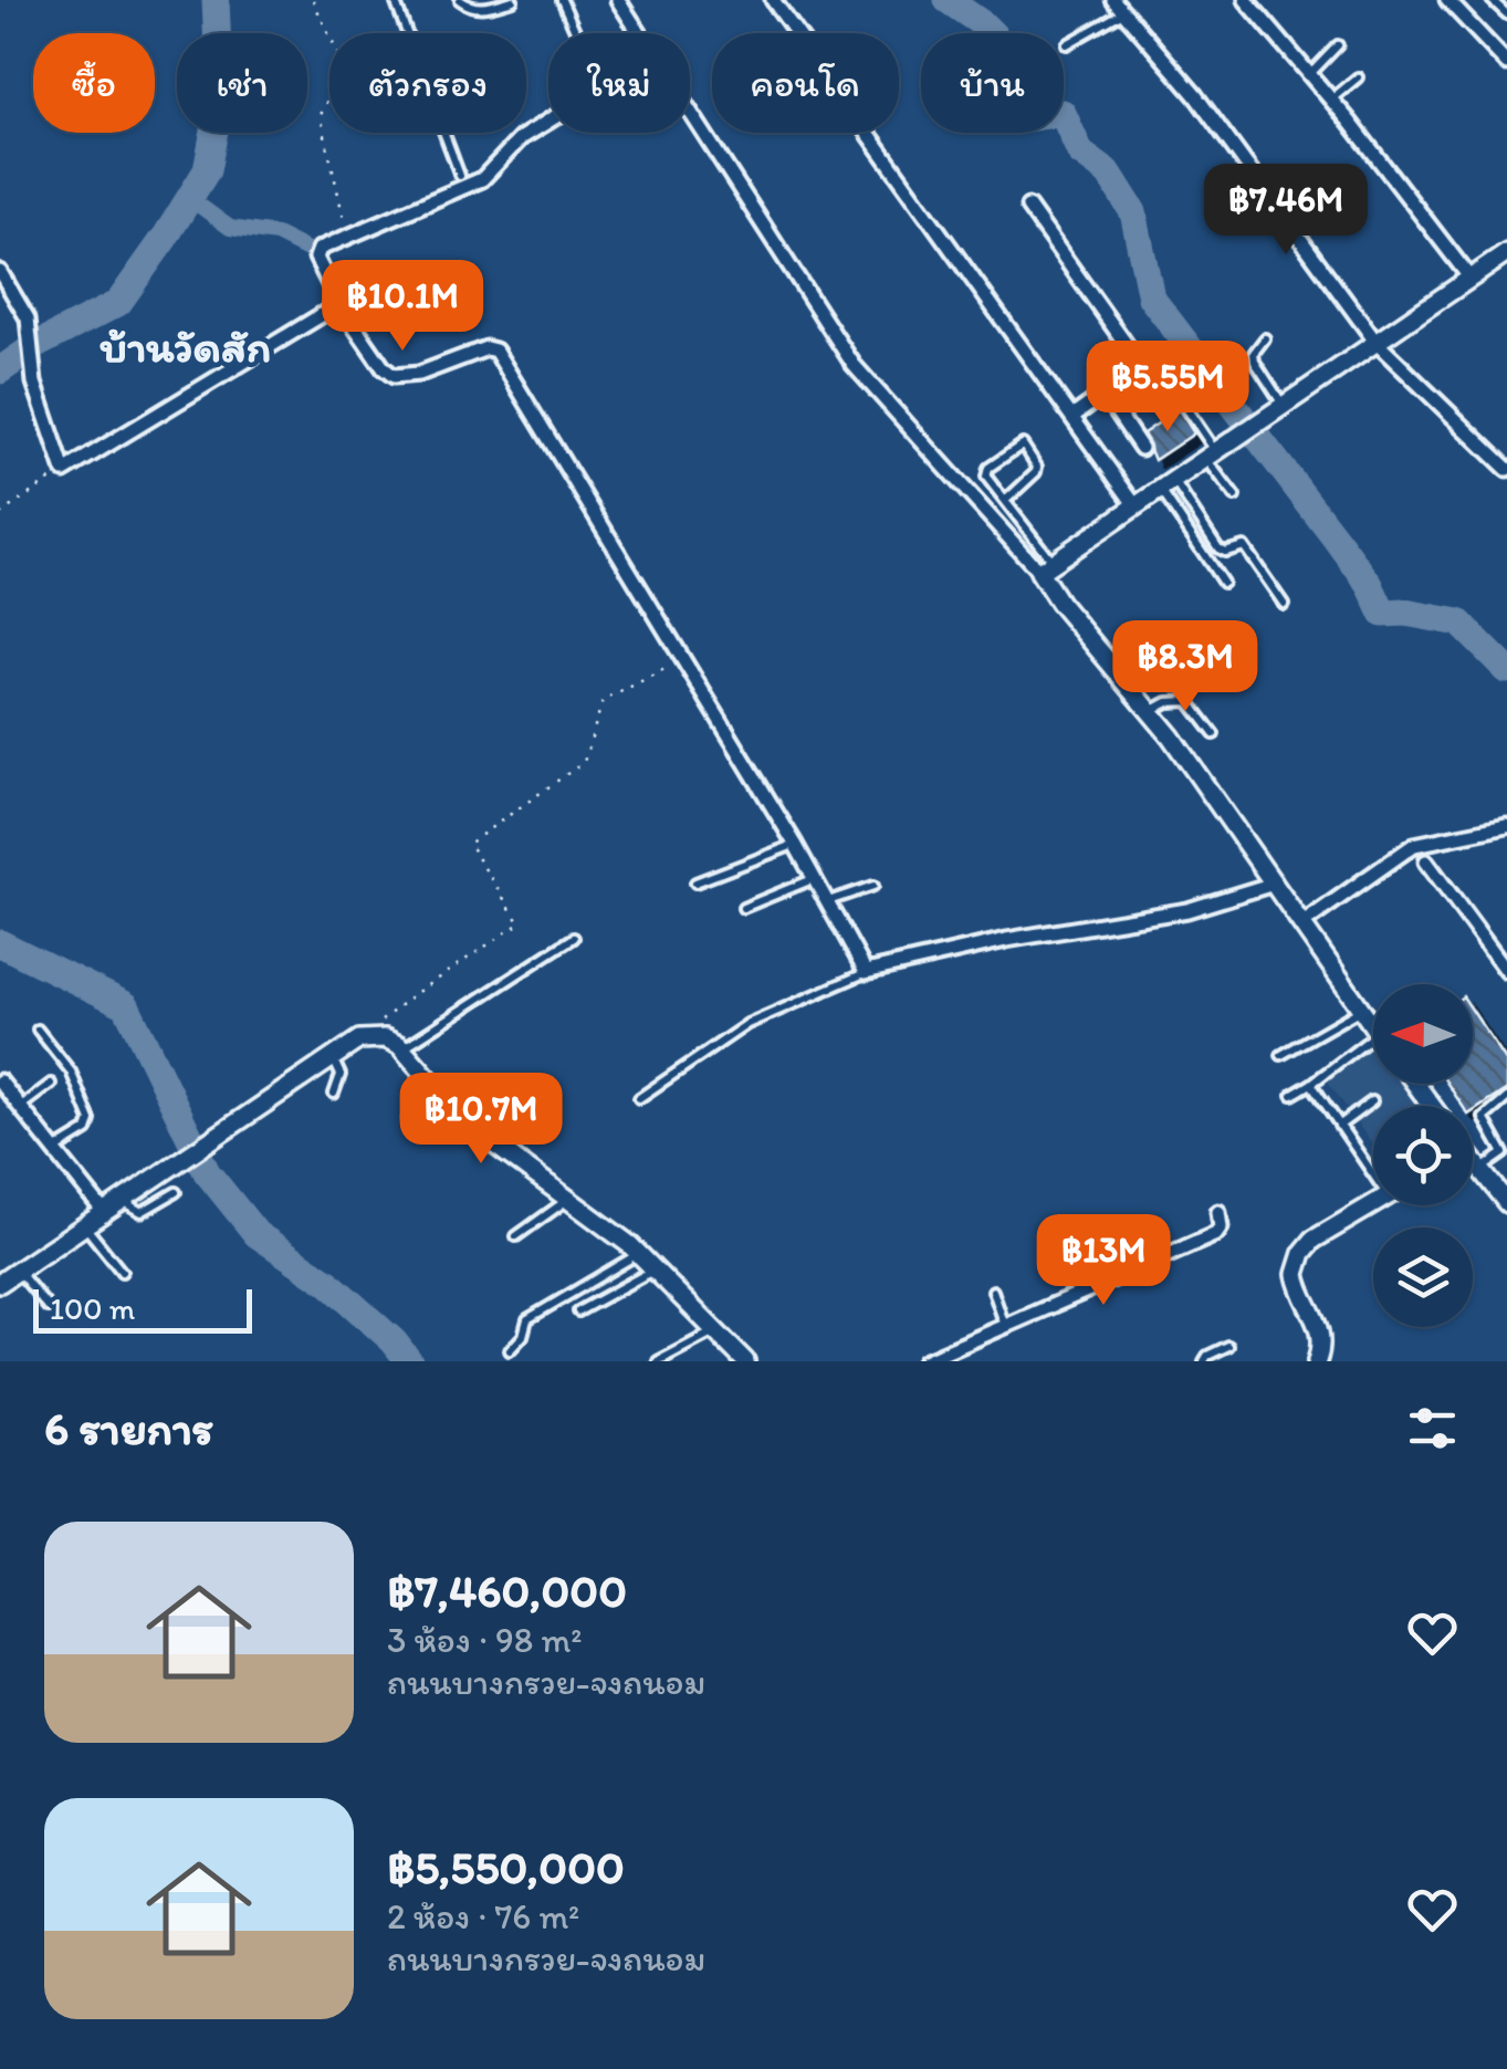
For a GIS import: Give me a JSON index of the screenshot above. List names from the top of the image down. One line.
{"districts":["บ้านวัดสัก"],"scale_bar":"100 m","north":"left","page":{"chip":["ซื้อ","เช่า","ตัวกรอง","ใหม่","คอนโด","บ้าน"],"price":["฿7.46M","฿10.1M","฿5.55M","฿8.3M","฿10.7M","฿13M"],"scale":"100 m","heading":"6 รายการ","list":[{"name":"฿7,460,000","note":"3 ห้อง · 98 m² · ถนนบางกรวย-จงถนอม"},{"name":"฿5,550,000","note":"2 ห้อง · 76 m² · ถนนบางกรวย-จงถนอม"}]}}
